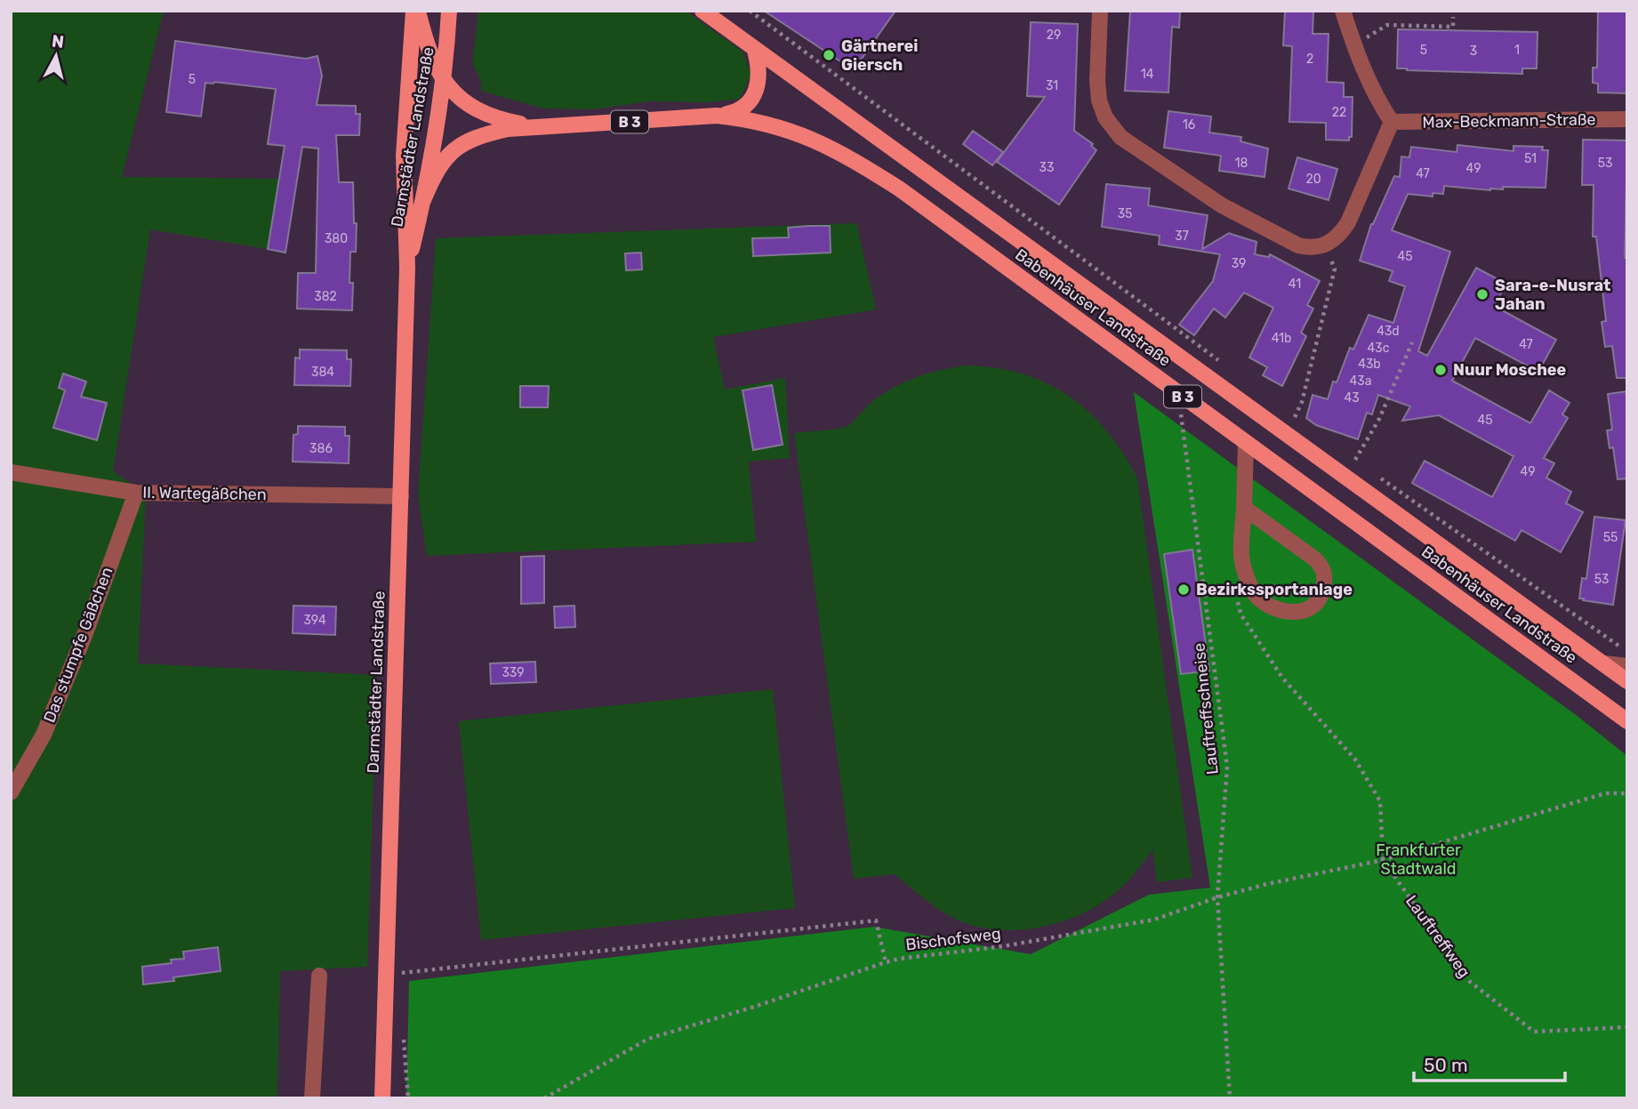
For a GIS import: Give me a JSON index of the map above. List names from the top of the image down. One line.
{"streets":{"main road":["B 3","Darmstädter Landstraße","Babenhäuser Landstraße"],"street":["Max-Beckmann-Straße","II. Wartegäßchen","Das stumpfe Gäßchen"],"path":["Lauftreffschneise","Lauftreffweg","Bischofsweg"]},"crossings":[["B 3","Babenhäuser Landstraße"],["Darmstädter Landstraße","Babenhäuser Landstraße"],["Darmstädter Landstraße","II. Wartegäßchen"],["Babenhäuser Landstraße","Lauftreffschneise"],["II. Wartegäßchen","Das stumpfe Gäßchen"],["Lauftreffschneise","Bischofsweg"],["Lauftreffweg","Bischofsweg"]],"parks":["Frankfurter Stadtwald"],"places":["Gärtnerei Giersch","Sara-e-Nusrat Jahan","Nuur Moschee","Bezirkssportanlage"],"house_numbers":["29","5","1","3","2","14","5","31","22","16","51","18","53","33","49","47","20","35","37","380","45","39","41","382","43d","41b","47","43c","43b","384","43a","43","45","386","49","55","53","394","339"],"scale_bar":"50 m","north":"top"}
